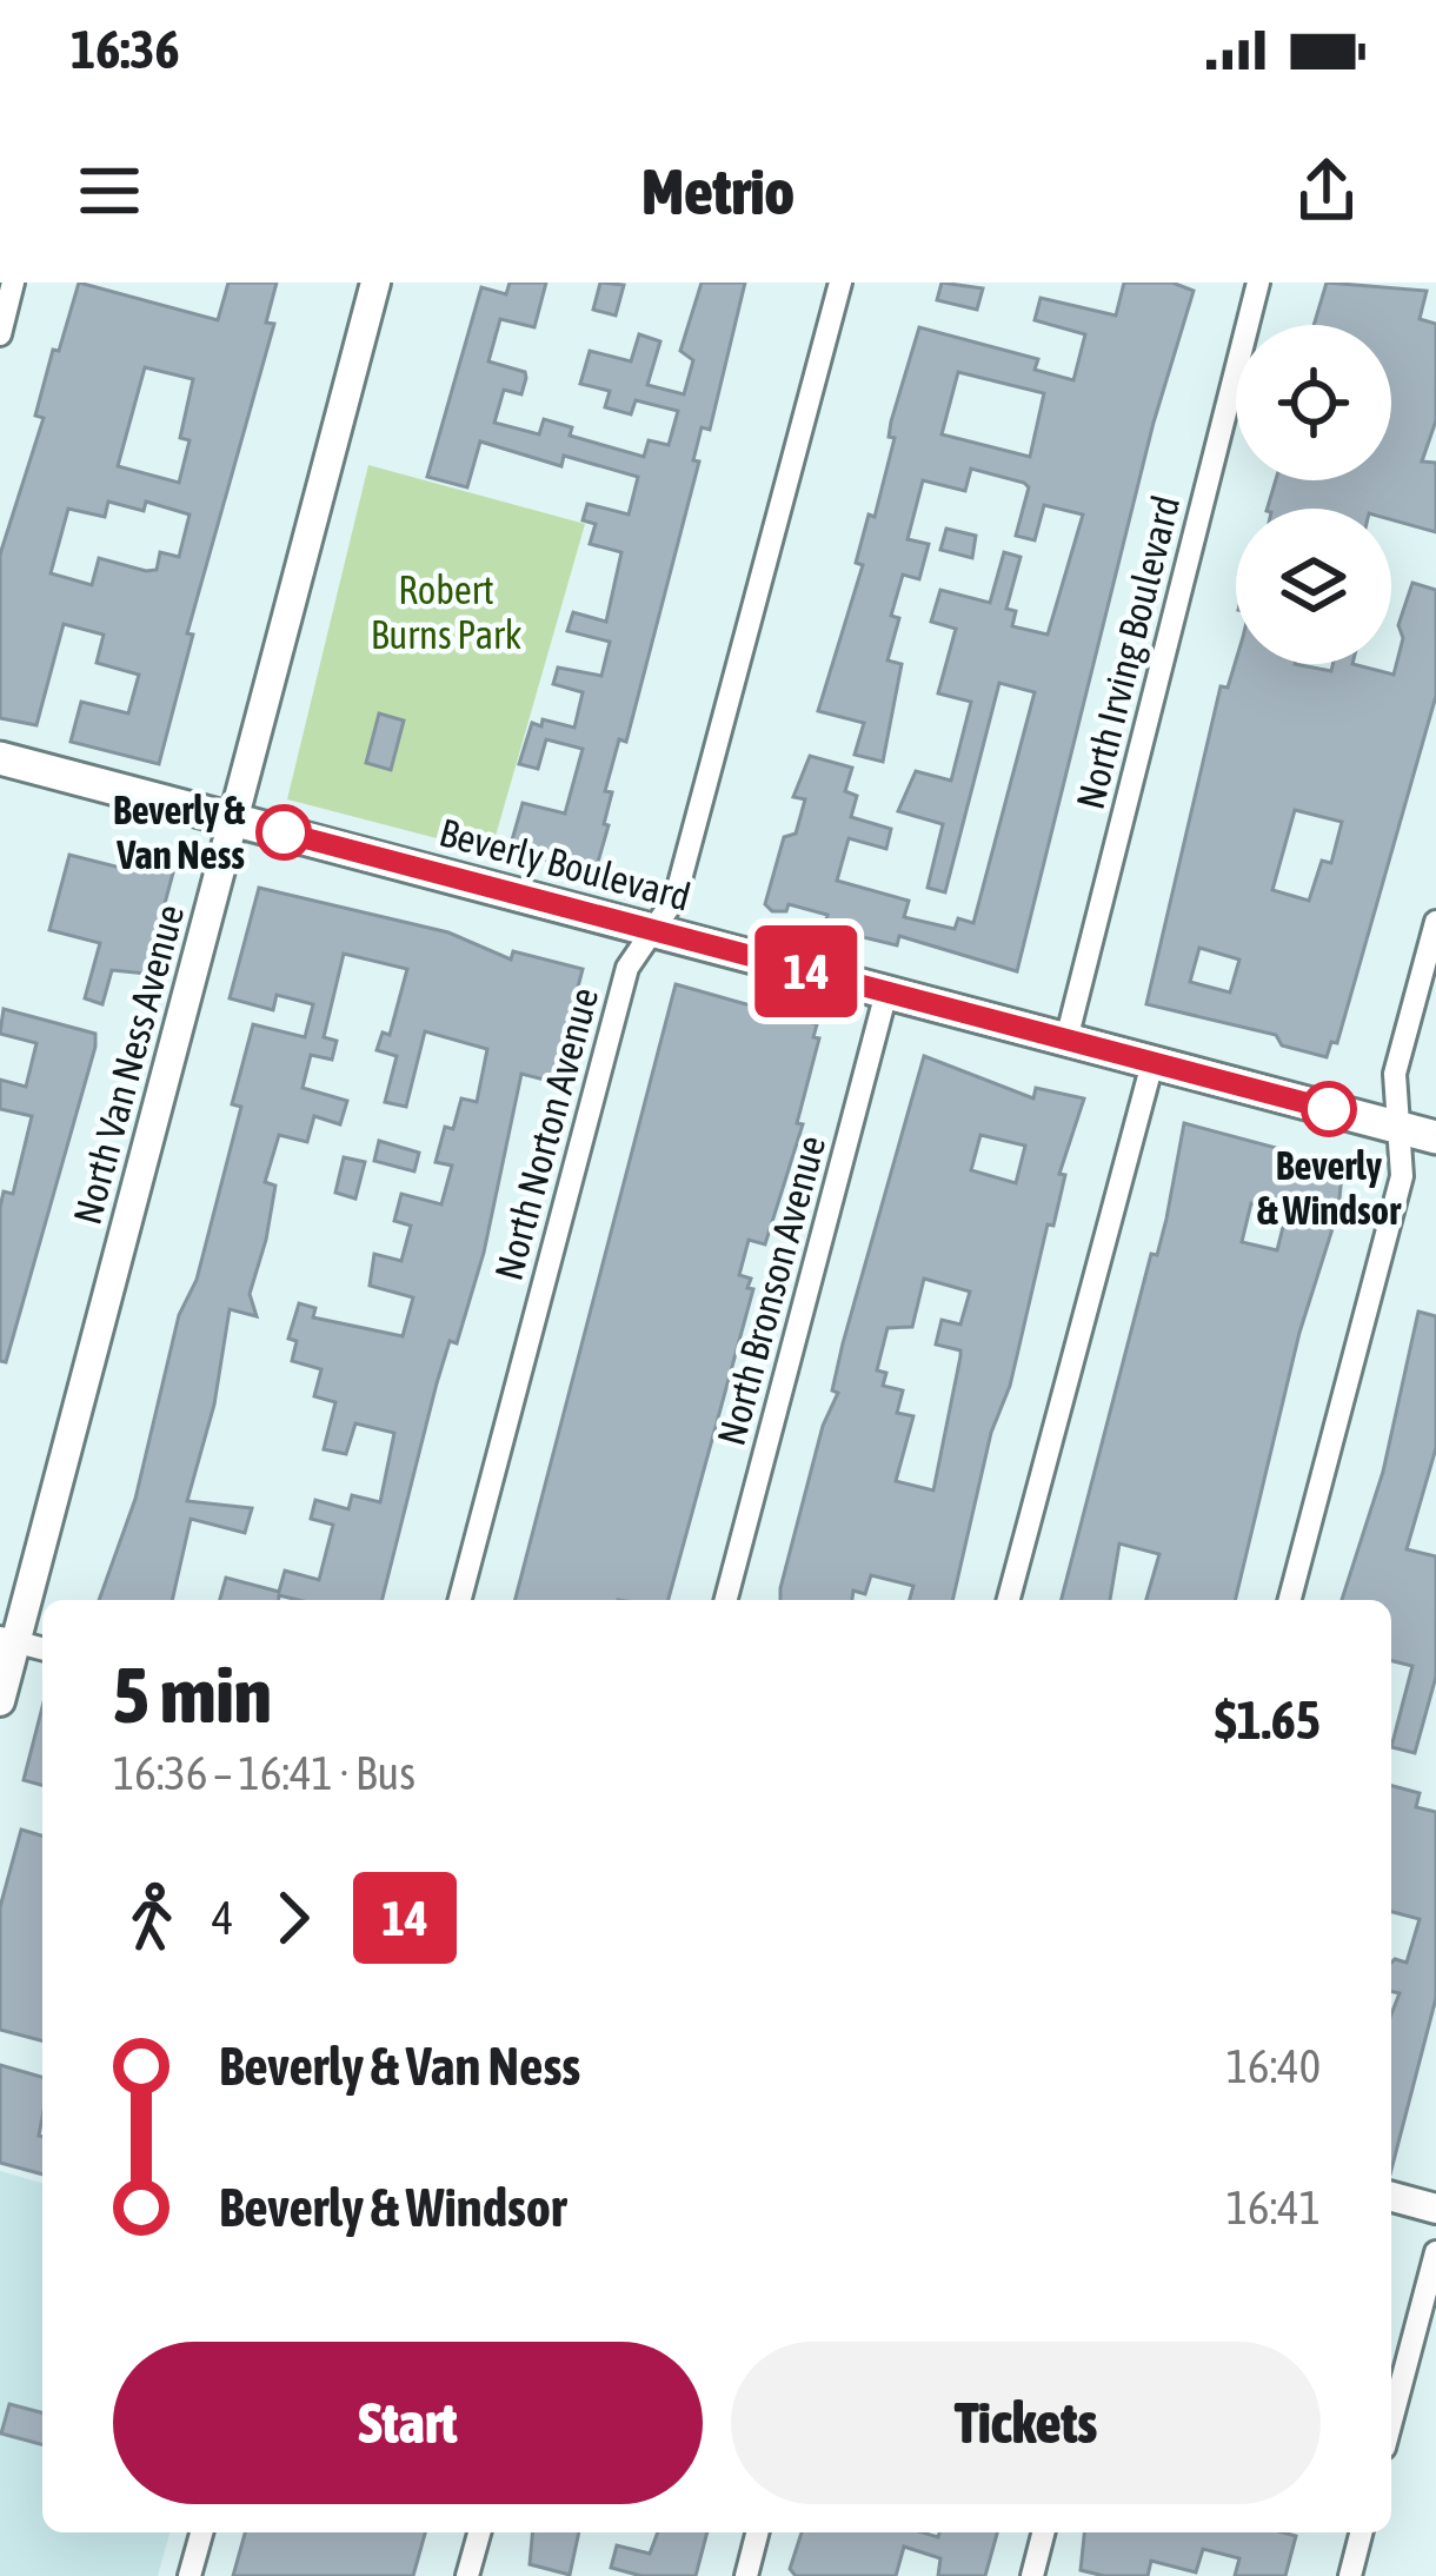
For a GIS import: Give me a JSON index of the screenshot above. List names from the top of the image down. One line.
{"streets":{"main road":["Beverly Boulevard"],"street":["North Irving Boulevard","North Van Ness Avenue","North Norton Avenue","North Bronson Avenue"]},"crossings":[["North Irving Boulevard","Beverly Boulevard"],["Beverly Boulevard","North Van Ness Avenue"],["Beverly Boulevard","North Norton Avenue"],["Beverly Boulevard","North Bronson Avenue"]],"parks":["Robert Burns Park"],"places":["Beverly & Van Ness","Beverly & Windsor"],"lines":["bus line 14"],"page":{"status":"16:36","header":"Metrio","on_map":"14","heading":["5 min","16:36 – 16:41 · Bus","$1.65"],"legs":["4","14"],"list":[{"name":"Beverly & Van Ness","value":"16:40"},{"name":"Beverly & Windsor","value":"16:41"}],"buttons":["Start","Tickets"]}}
